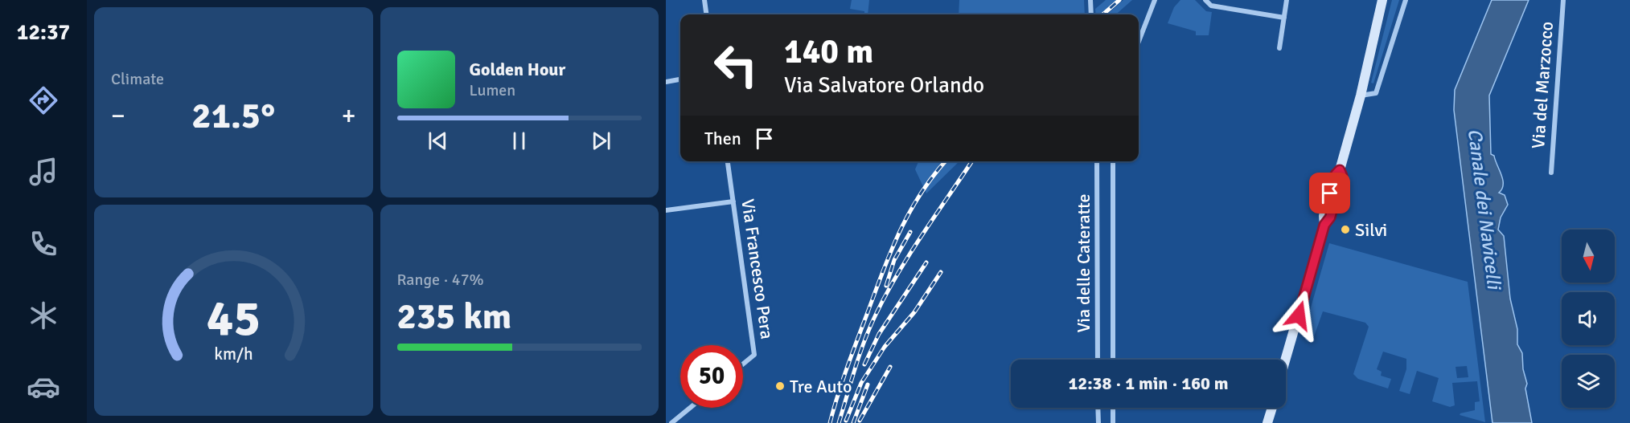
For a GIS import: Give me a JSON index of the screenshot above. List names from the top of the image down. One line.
{"streets":{"street":["Via del Marzocco","Via delle Cateratte","Via Francesco Pera"]},"water":["Canale dei Navicelli"],"places":["Silvi","Tre Auto"],"north":"bottom","page":{"tabs":"12:37","tile":["Climate",["Range · 47%","235 km"]],"turn":["140 m","Via Salvatore Orlando"],"song":["Golden Hour","Lumen"],"heat":["−","21.5°","+"],"then":"Then","limit":"50","trip":"12:38 · 1 min · 160 m","gauge":["45","km/h"]}}
